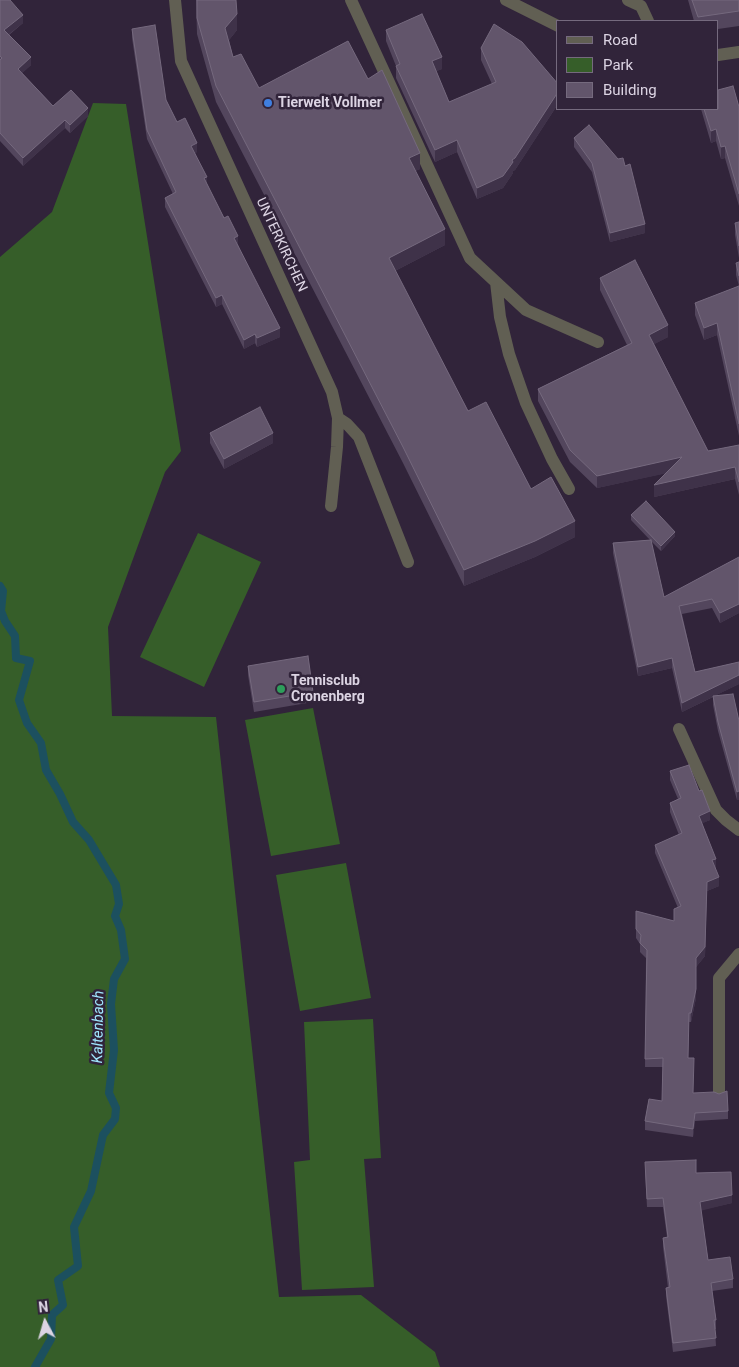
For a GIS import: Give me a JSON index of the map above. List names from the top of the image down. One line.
{"streets":{"street":["UNTERKIRCHEN"]},"water":["Kaltenbach"],"places":["Tierwelt Vollmer","Tennisclub Cronenberg"],"legend":["Road","Park","Building"],"north":"top"}
